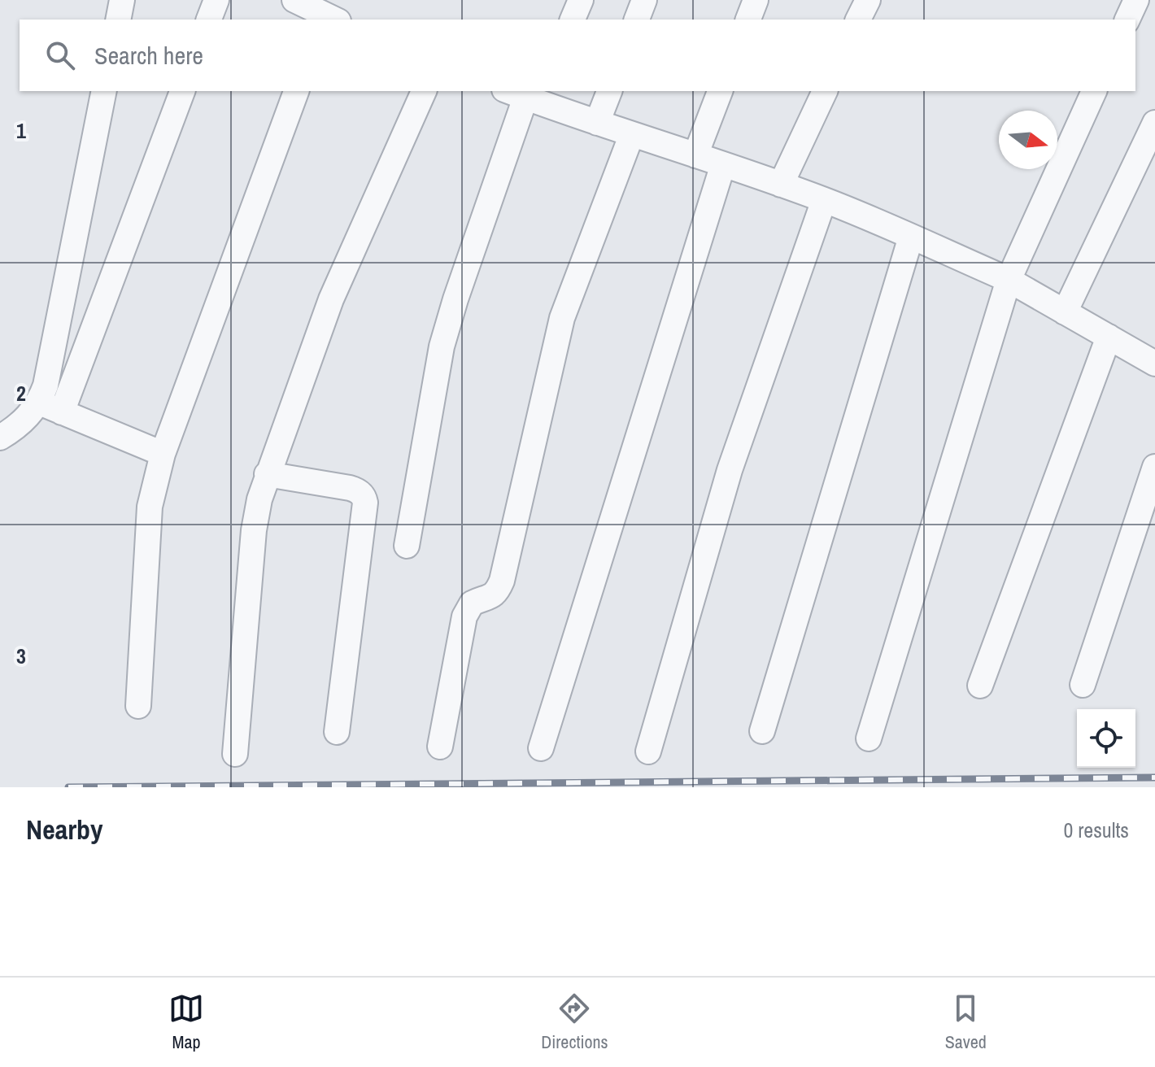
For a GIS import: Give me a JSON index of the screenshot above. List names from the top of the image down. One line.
{"north":"right","page":{"search":"Search here","heading":["Nearby","0 results"],"nav":["Map","Directions","Saved"]},"grid":{"rows":["1","2","3"]}}
